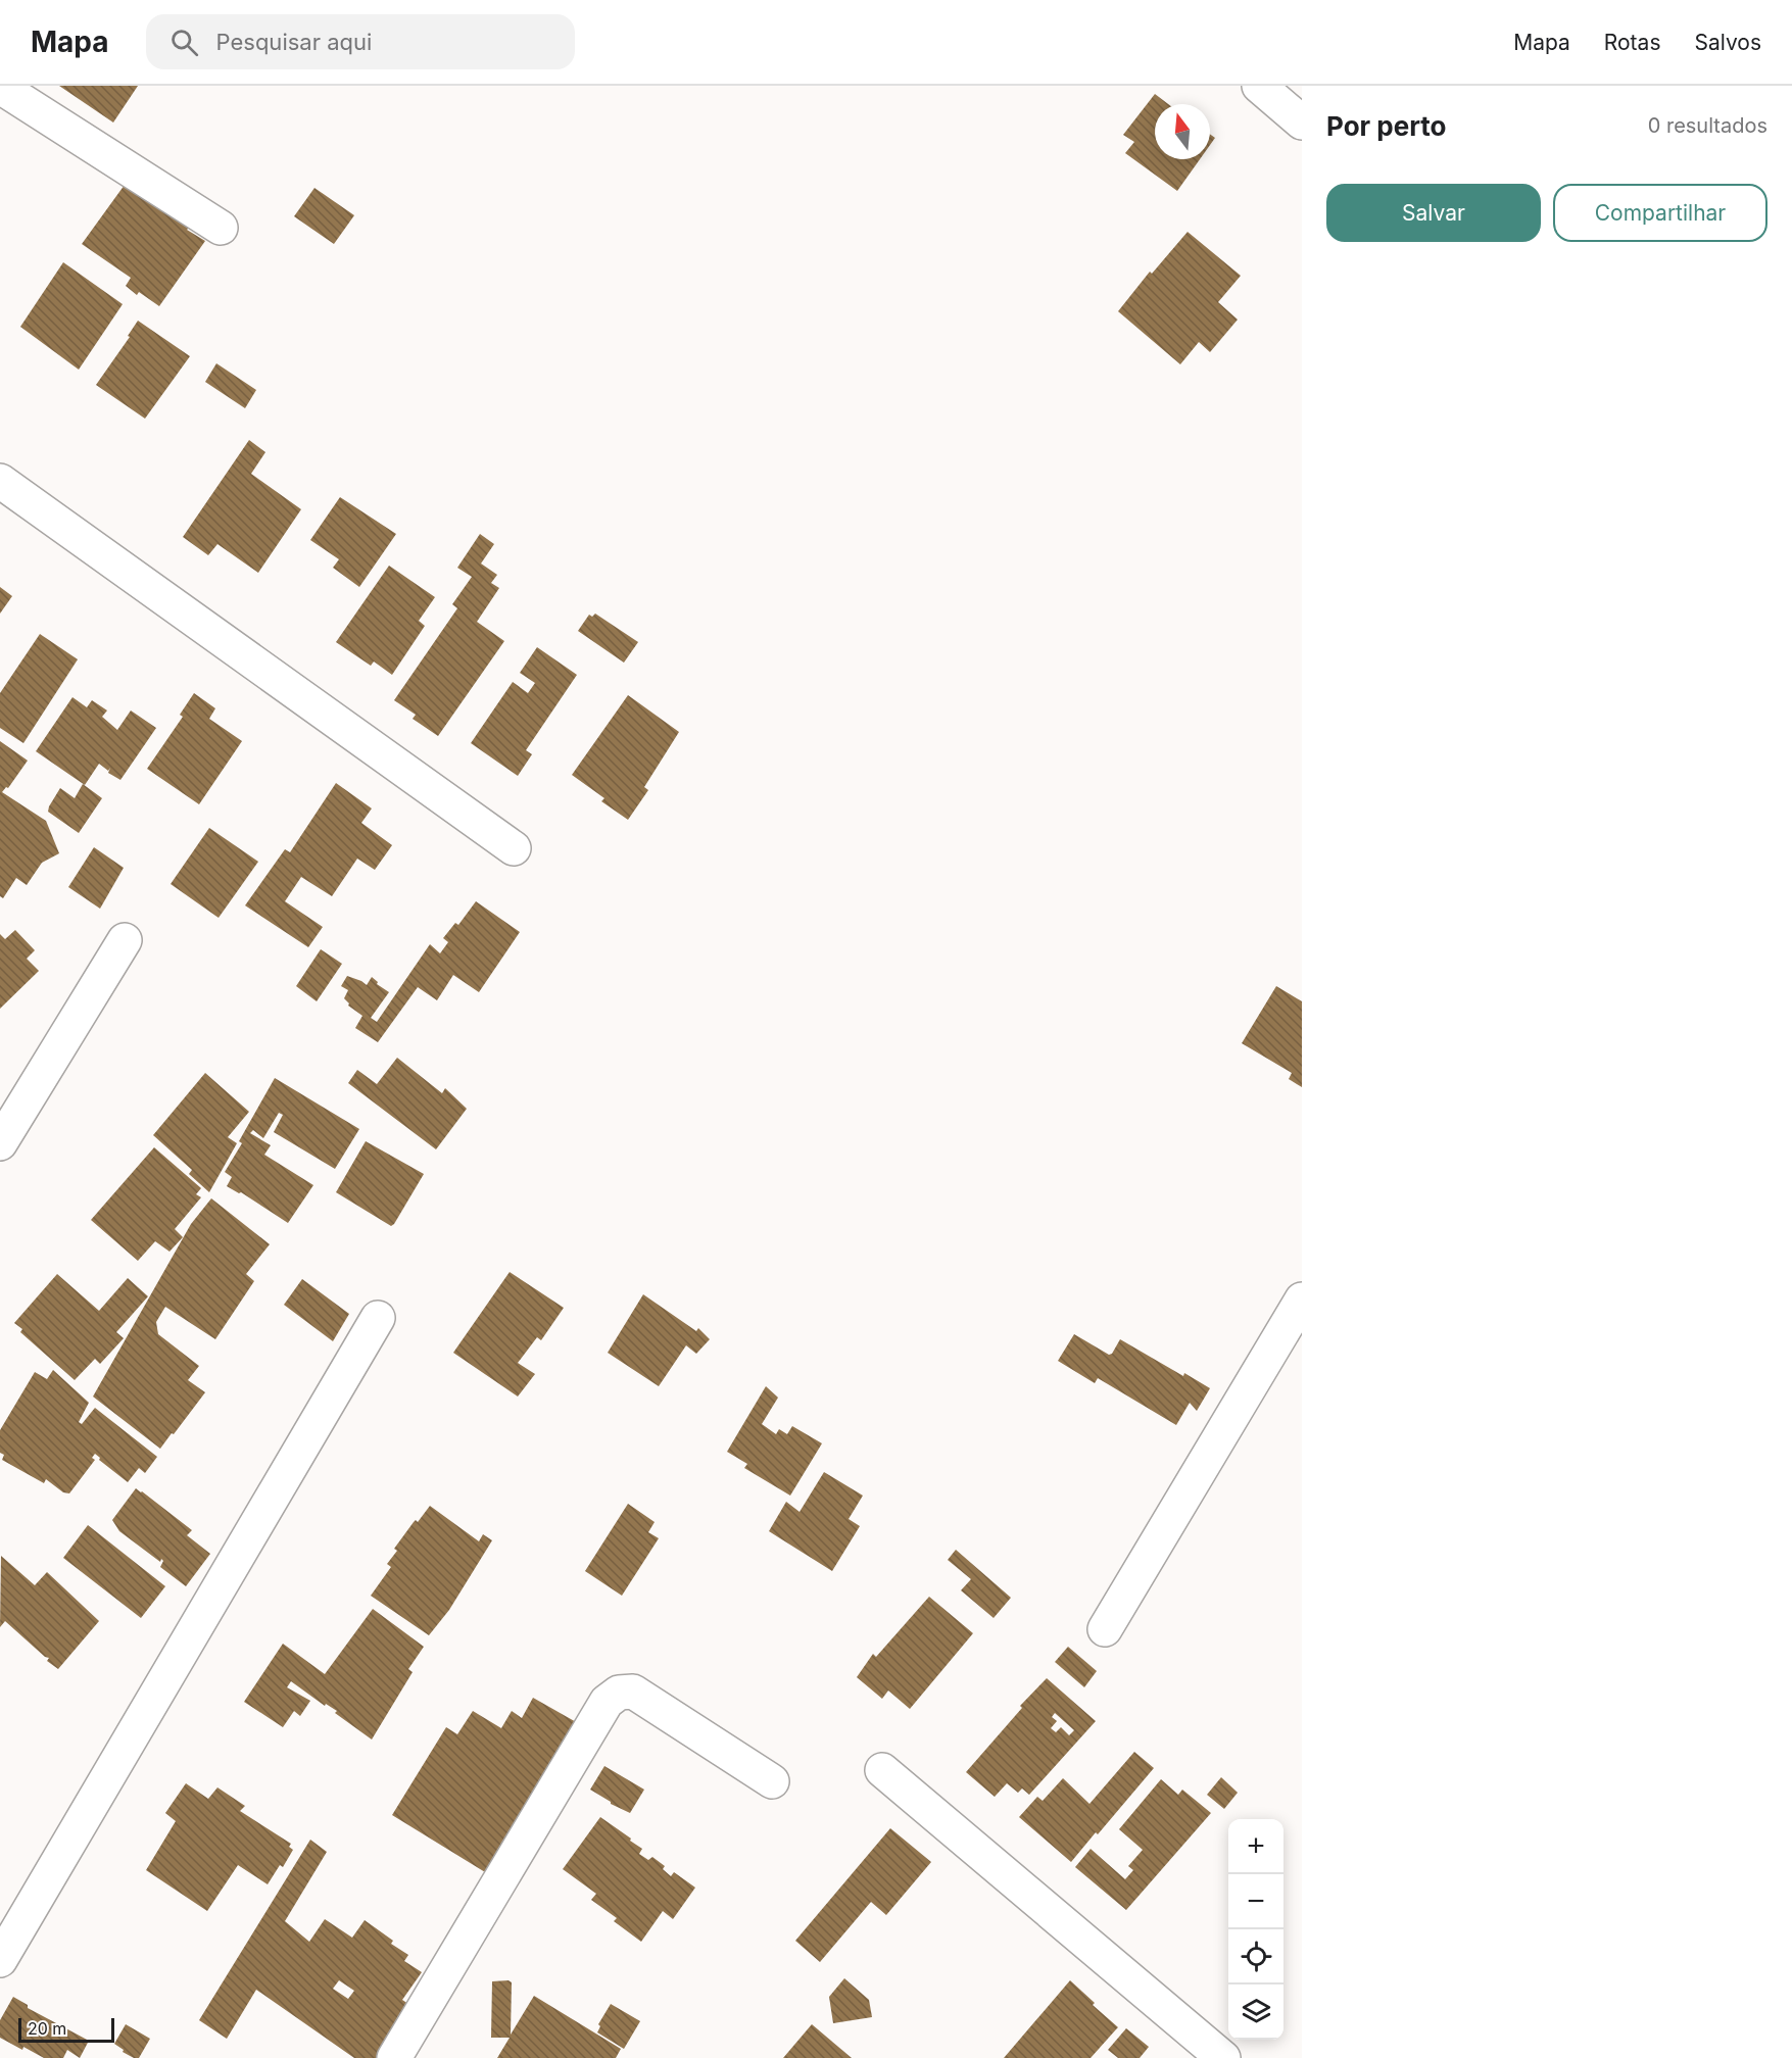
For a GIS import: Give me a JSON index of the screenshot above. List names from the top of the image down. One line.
{"scale_bar":"20 m","north":"top","page":{"header":"Mapa","search":"Pesquisar aqui","nav":["Mapa","Rotas","Salvos"],"heading":["Por perto","0 resultados"],"buttons":["Salvar","Compartilhar"],"map_buttons":["+","−"],"scale":"20 m"}}
